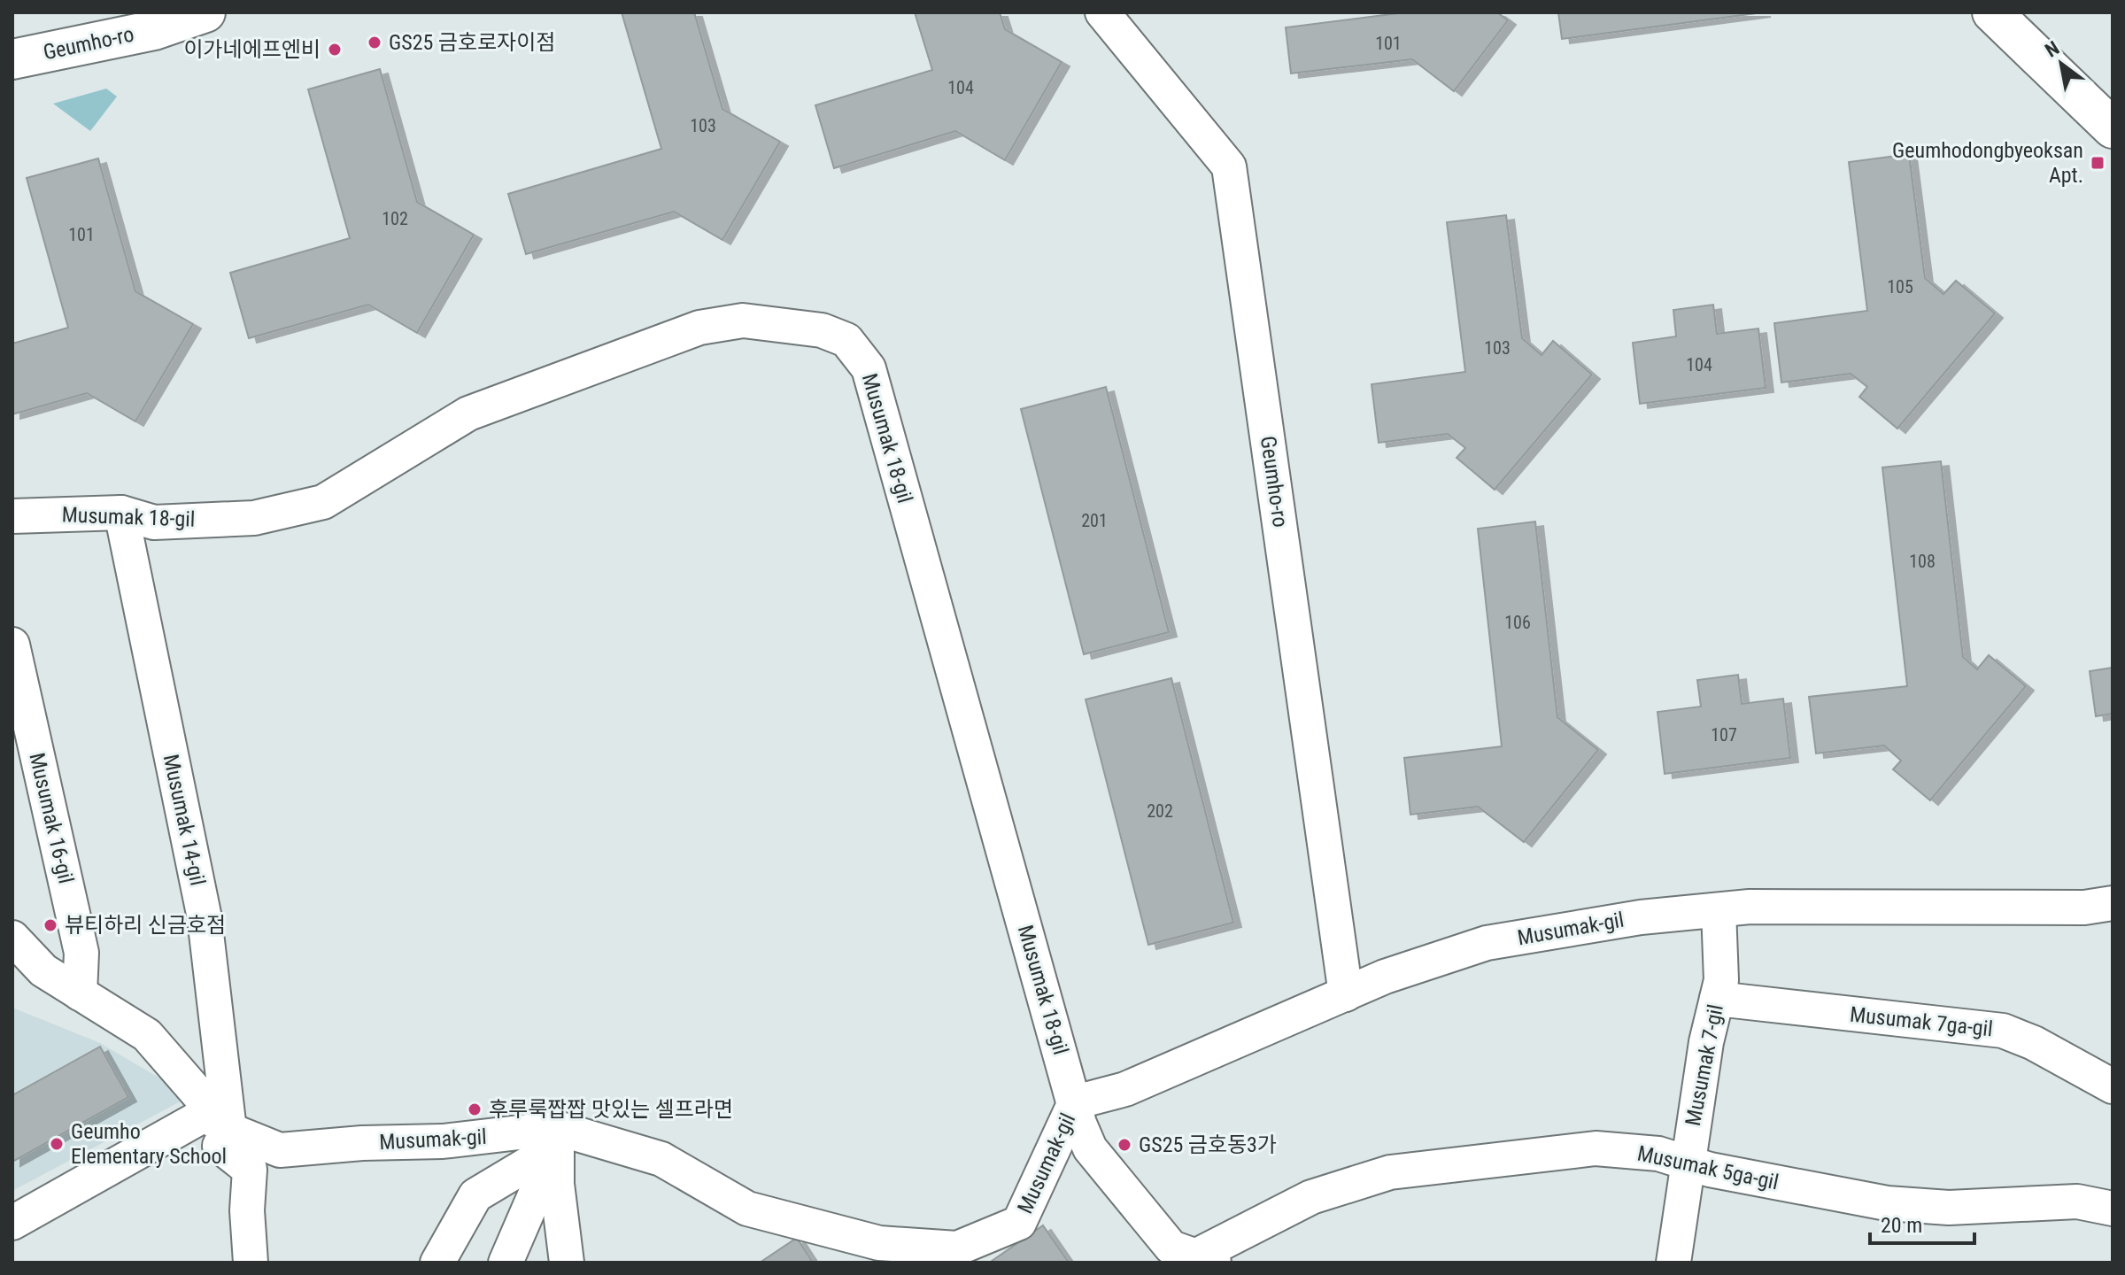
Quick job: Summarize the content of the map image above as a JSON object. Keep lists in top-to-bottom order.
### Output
{
  "streets": {
    "street": [
      "Geumho-ro",
      "Musumak 18-gil",
      "Musumak 16-gil",
      "Musumak 14-gil",
      "Musumak-gil",
      "Musumak 7ga-gil",
      "Musumak 7-gil",
      "Musumak 5ga-gil"
    ]
  },
  "crossings": [
    ["Geumho-ro", "Musumak-gil"],
    ["Musumak 18-gil", "Musumak 14-gil"],
    ["Musumak 18-gil", "Musumak-gil"],
    ["Musumak 18-gil", "Musumak 5ga-gil"],
    ["Musumak 16-gil", "Musumak-gil"],
    ["Musumak 14-gil", "Musumak-gil"],
    ["Musumak-gil", "Musumak 7-gil"],
    ["Musumak-gil", "Musumak 5ga-gil"],
    ["Musumak 7ga-gil", "Musumak 7-gil"],
    ["Musumak 7-gil", "Musumak 5ga-gil"]
  ],
  "places": {
    "other": [
      "GS25 금호로자이점",
      "이가네에프엔비",
      "뷰티하리 신금호점",
      "후루룩짭짭 맛있는 셀프라면",
      "Geumho Elementary School",
      "GS25 금호동3가"
    ],
    "transit": ["Geumhodongbyeoksan Apt."]
  },
  "house_numbers": [
    "101",
    "104",
    "103",
    "102",
    "101",
    "105",
    "103",
    "104",
    "201",
    "108",
    "106",
    "107",
    "202"
  ],
  "scale_bar": "20 m",
  "north": "top left"
}
